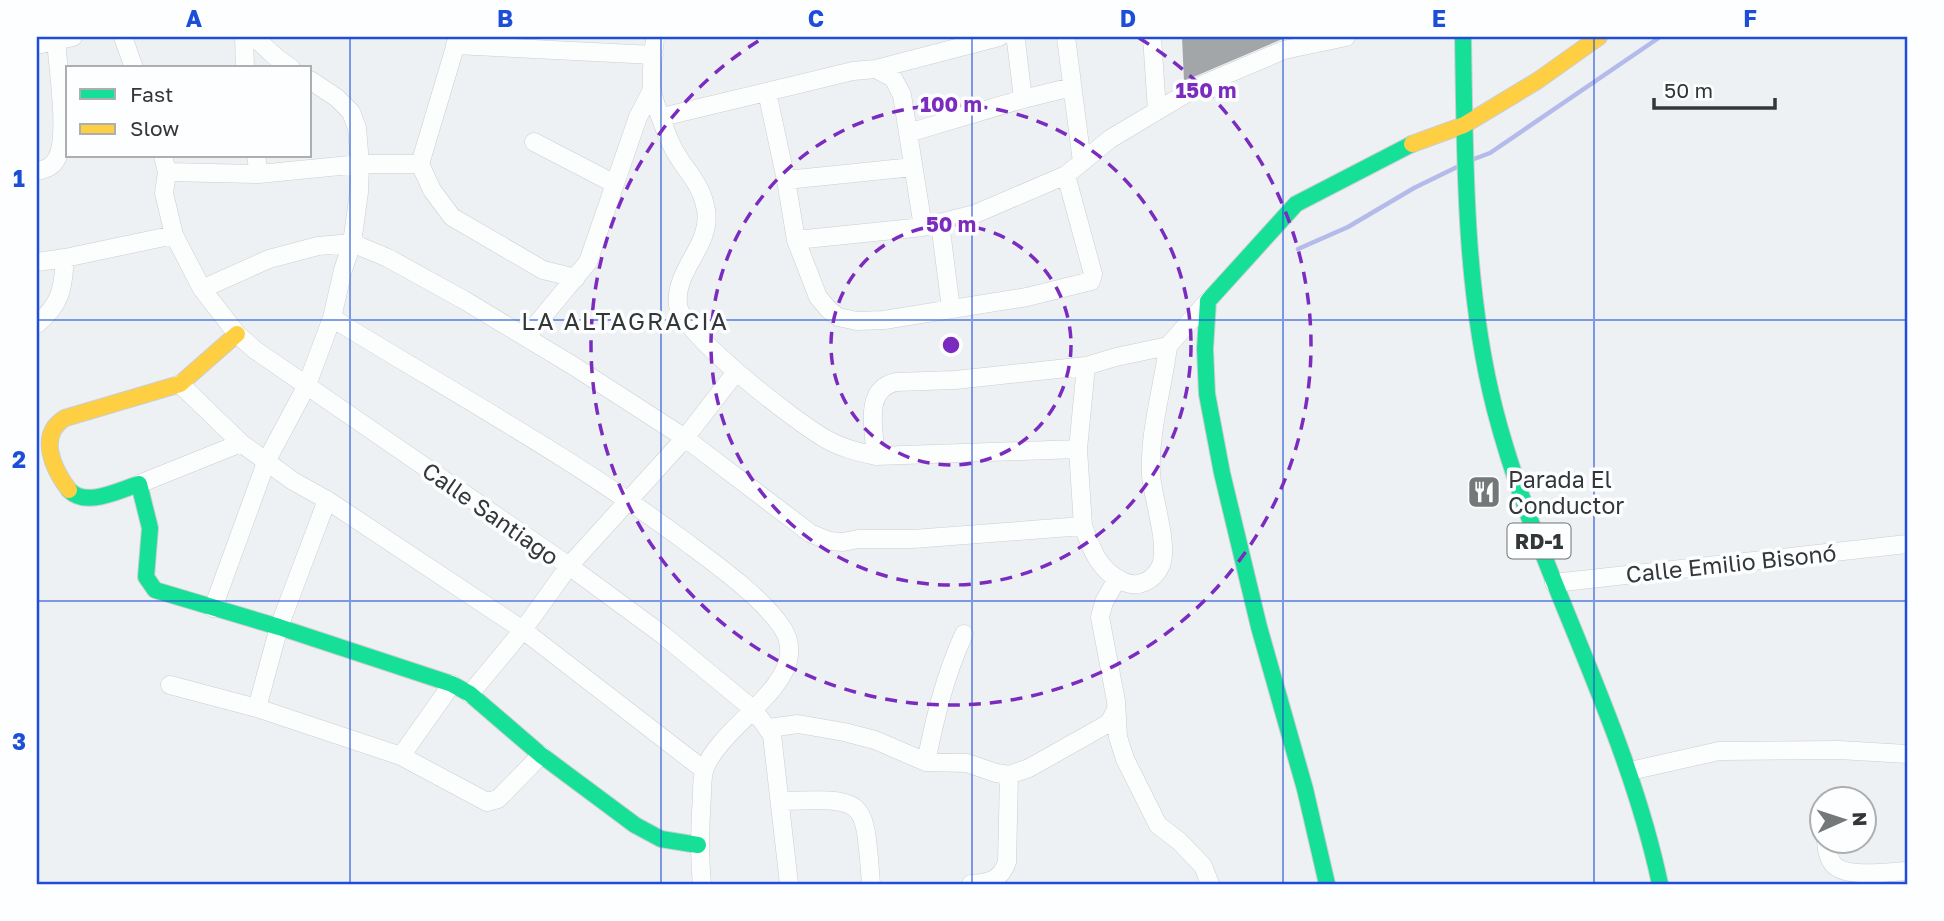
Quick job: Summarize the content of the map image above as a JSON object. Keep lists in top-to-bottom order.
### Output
{
  "streets": {
    "street": ["Calle Santiago", "RD-1", "Calle Emilio Bisonó"]
  },
  "crossings": [
    ["RD-1", "Calle Emilio Bisonó"]
  ],
  "districts": ["LA ALTAGRACIA"],
  "places": {
    "restaurant": ["Parada El Conductor"]
  },
  "legend": ["Fast", "Slow"],
  "scale_bar": "50 m",
  "north": "right",
  "grid": {
    "columns": [
      "A",
      "B",
      "C",
      "D",
      "E",
      "F"
    ],
    "rows": ["1", "2", "3"]
  },
  "rings": ["150 m", "100 m", "50 m"]
}
